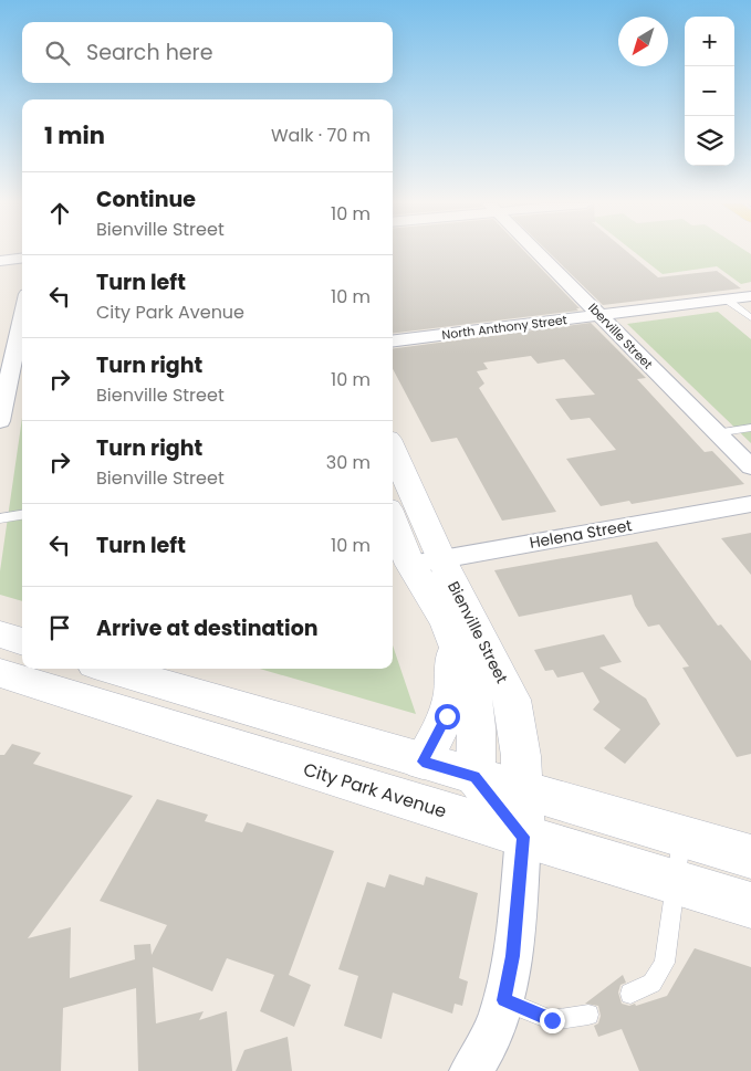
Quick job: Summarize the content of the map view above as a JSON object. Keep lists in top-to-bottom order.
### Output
{
  "streets": {
    "main road": ["Bienville Street", "City Park Avenue"],
    "street": ["North Anthony Street", "Iberville Street", "Helena Street"]
  },
  "crossings": [
    ["North Anthony Street", "Iberville Street"],
    ["Helena Street", "Bienville Street"],
    ["Bienville Street", "City Park Avenue"]
  ],
  "north": "bottom left",
  "page": {
    "map_buttons": ["+", "−"],
    "search": "Search here",
    "heading": ["1 min", "Walk · 70 m"],
    "list": [
      ["Continue", "Bienville Street", "10 m"],
      ["Turn left", "City Park Avenue", "10 m"],
      ["Turn right", "Bienville Street", "10 m"],
      ["Turn right", "Bienville Street", "30 m"],
      ["Turn left", "10 m"],
      "Arrive at destination"
    ]
  }
}
